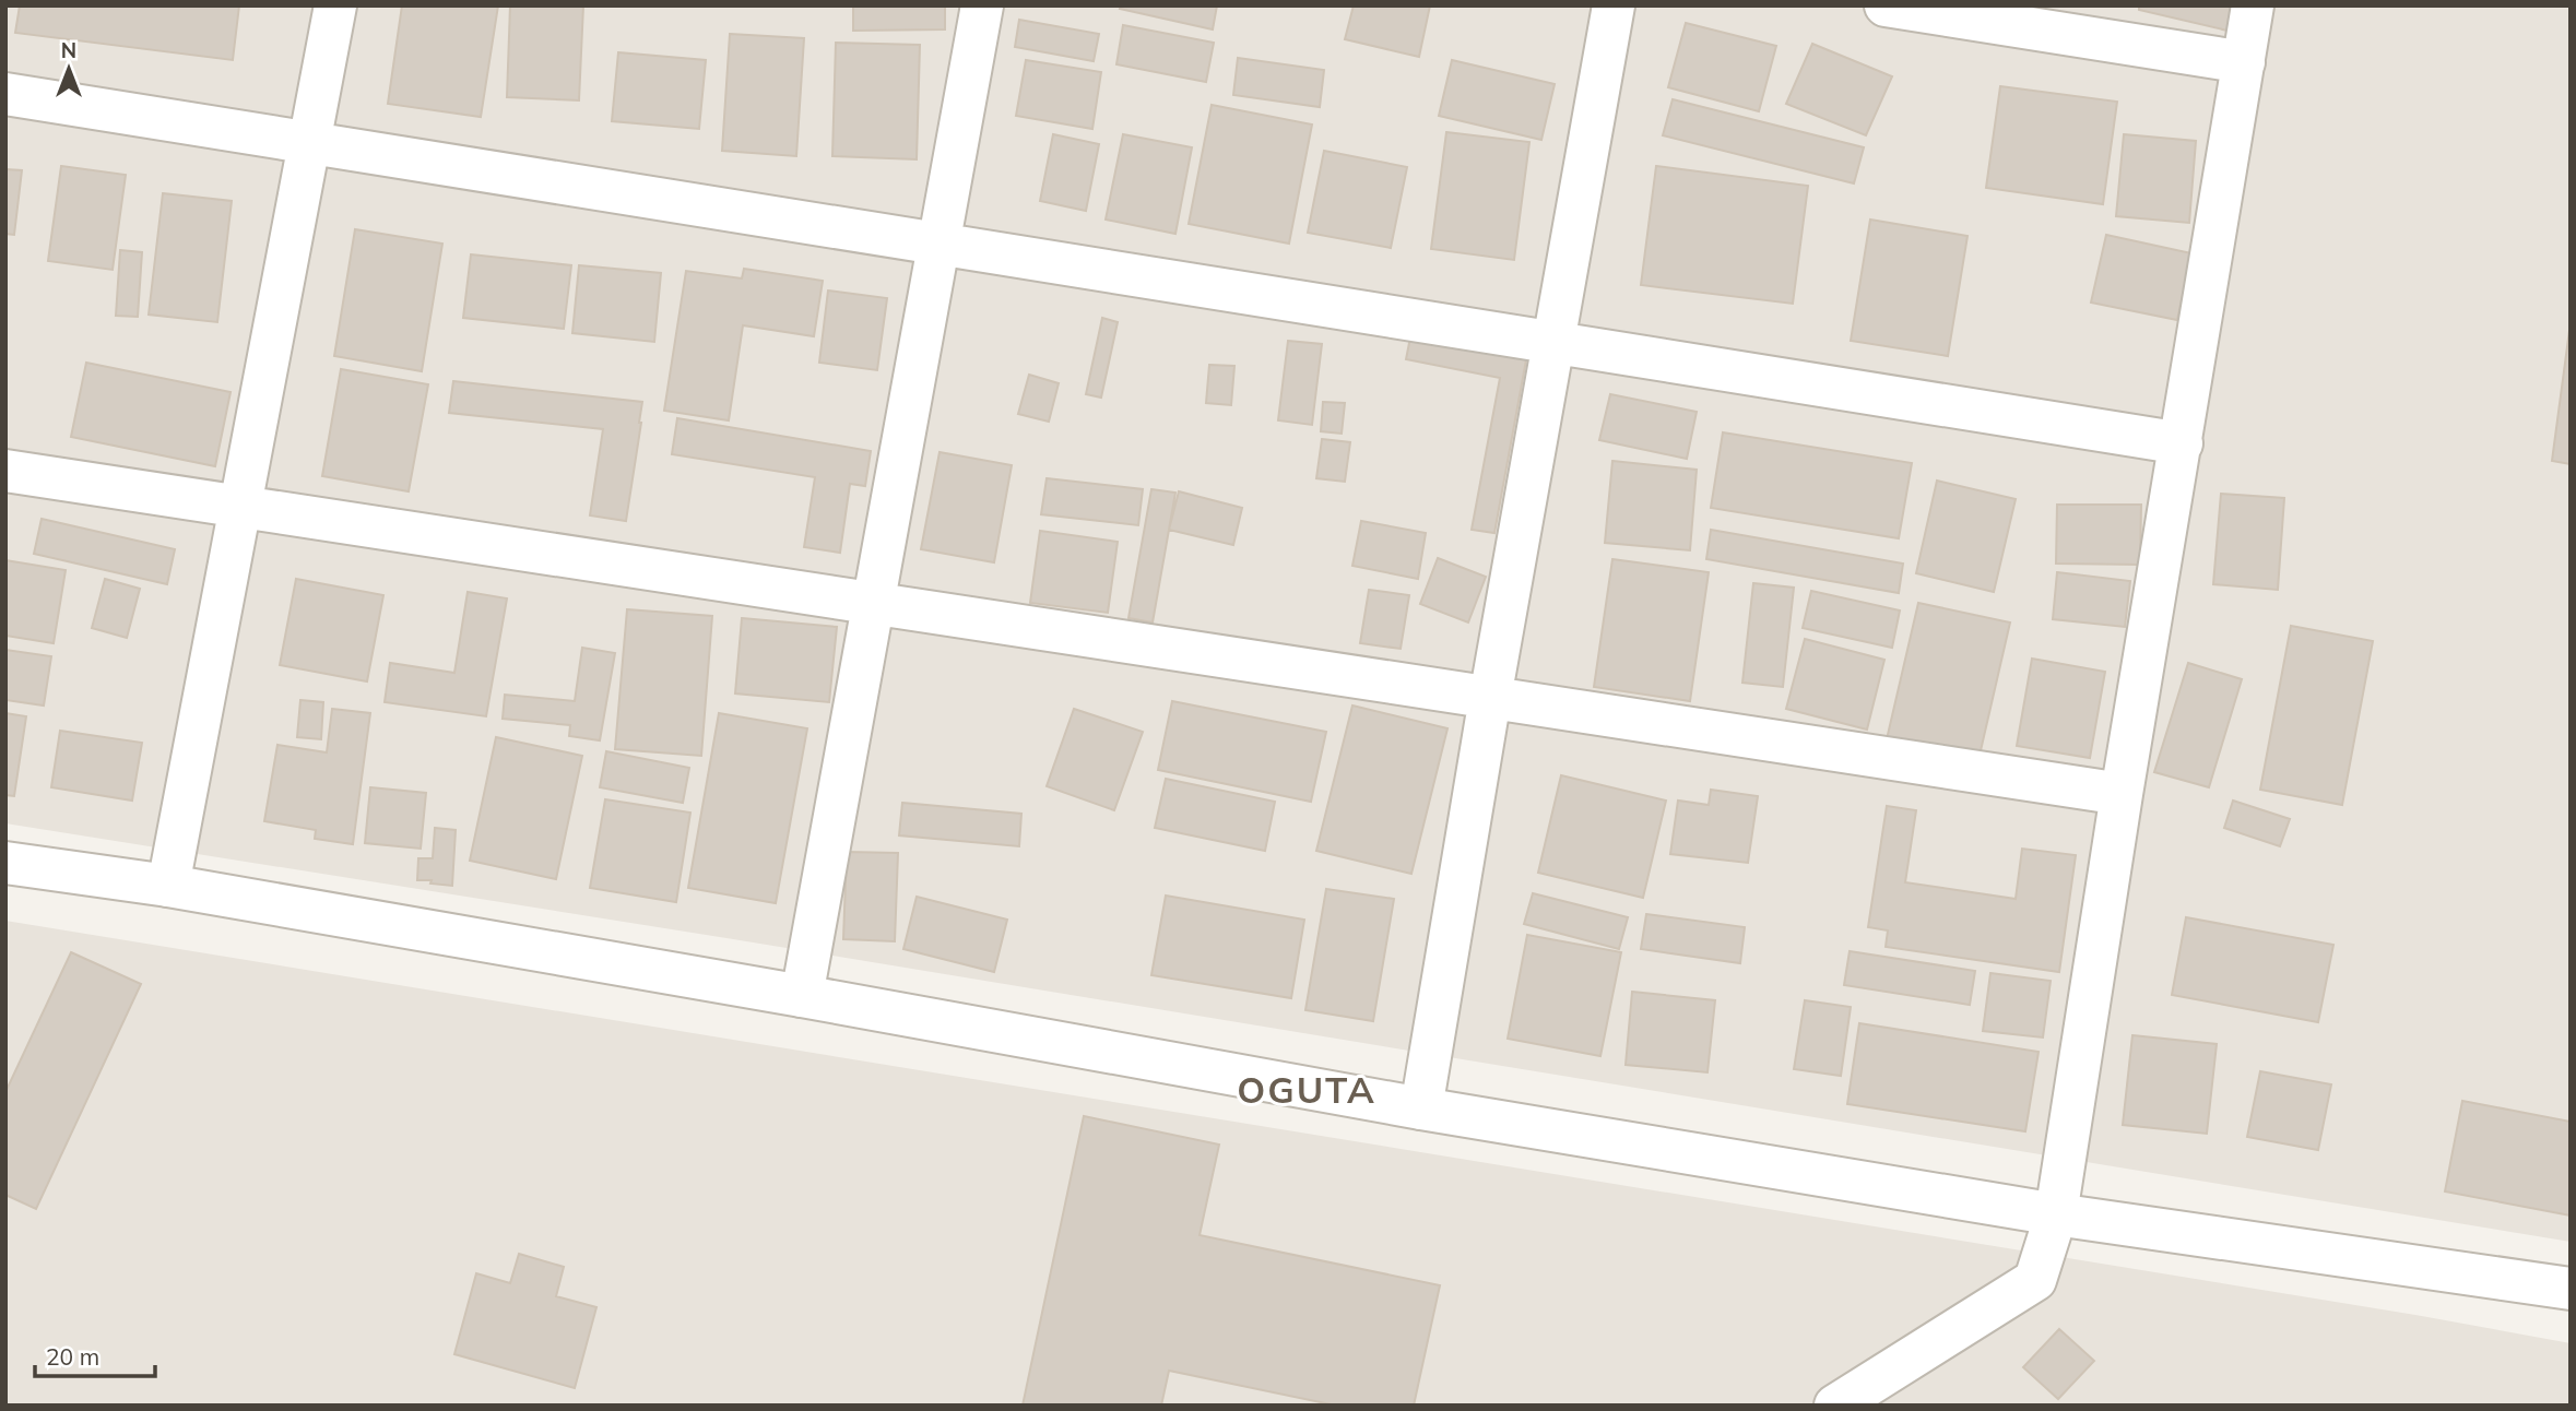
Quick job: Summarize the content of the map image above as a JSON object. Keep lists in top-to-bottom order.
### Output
{
  "districts": ["OGUTA"],
  "scale_bar": "20 m",
  "north": "top"
}
